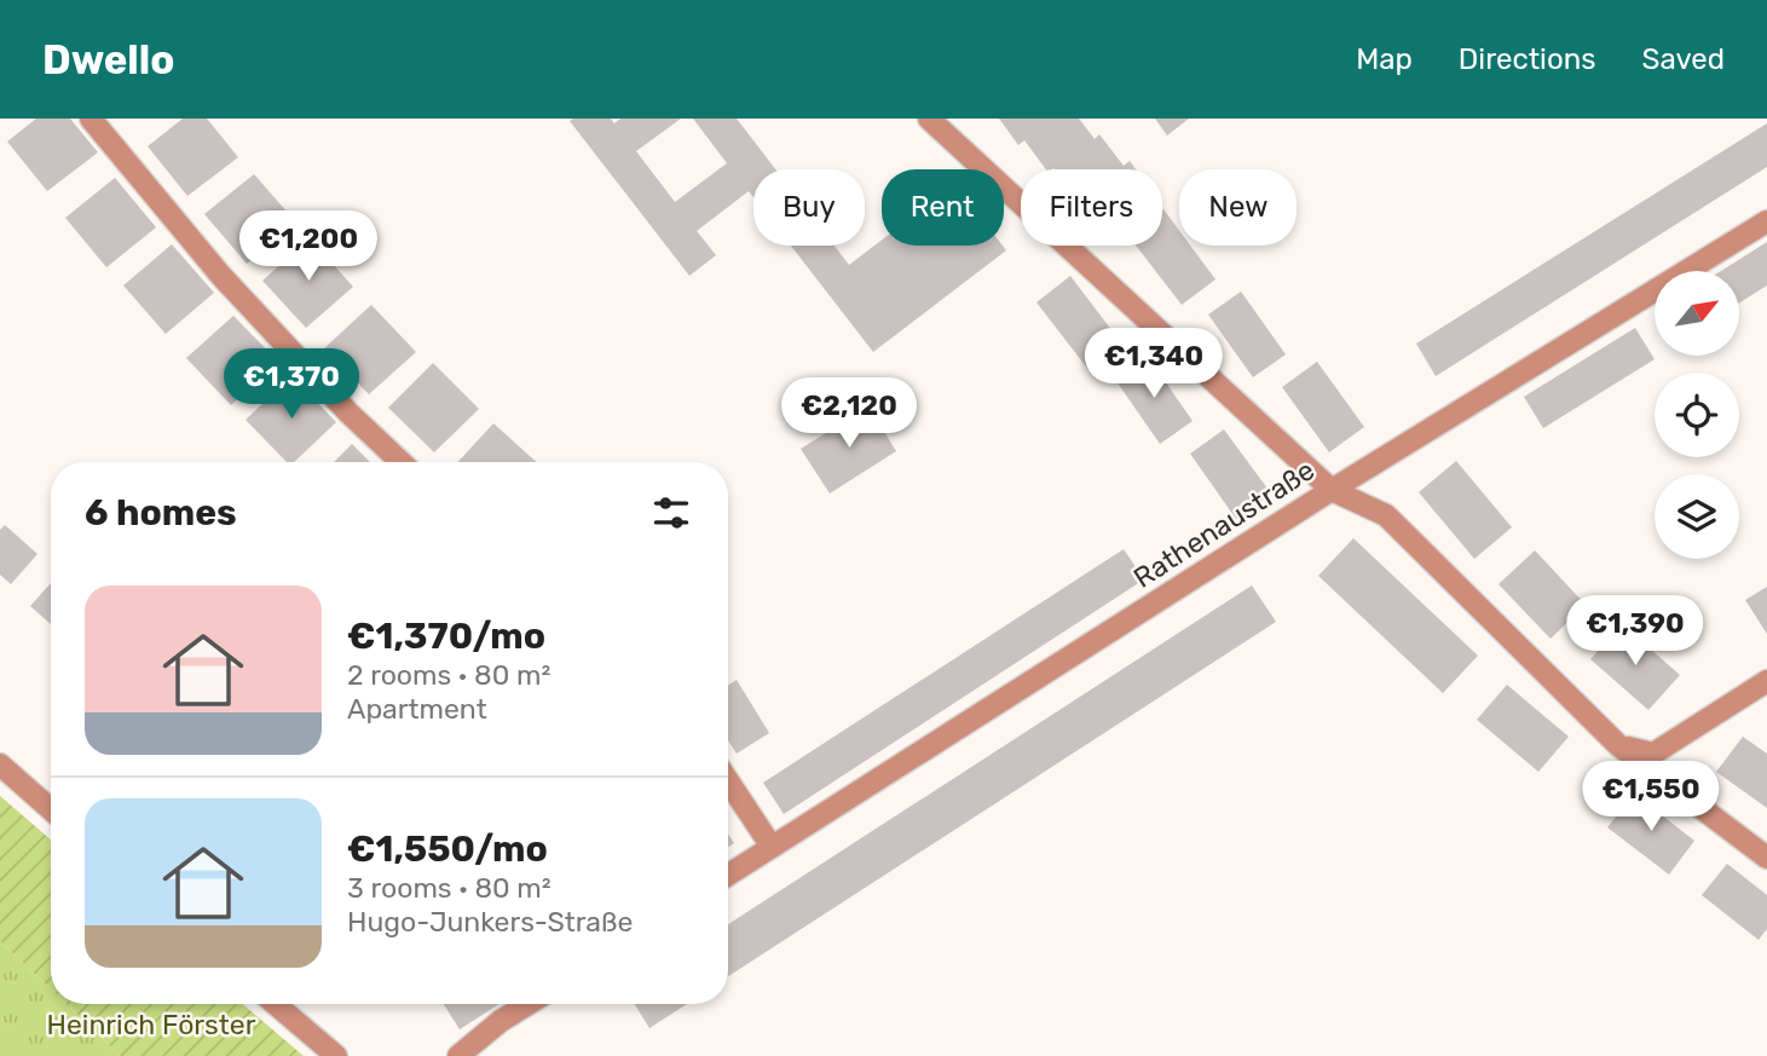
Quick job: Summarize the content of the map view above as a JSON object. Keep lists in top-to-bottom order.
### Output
{
  "streets": {
    "street": ["Rathenaustraße"]
  },
  "parks": ["Heinrich Förster"],
  "north": "top right",
  "page": {
    "header": "Dwello",
    "nav": ["Map", "Directions", "Saved"],
    "chip": [
      "Buy",
      "Rent",
      "Filters",
      "New"
    ],
    "price": [
      "€1,200",
      "€1,340",
      "€1,370",
      "€2,120",
      "€1,390",
      "€1,550"
    ],
    "heading": "6 homes",
    "list": [
      {
        "name": "€1,370/mo",
        "note": "2 rooms · 80 m² · Apartment"
      },
      {
        "name": "€1,550/mo",
        "note": "3 rooms · 80 m² · Hugo-Junkers-Straße"
      }
    ]
  }
}
